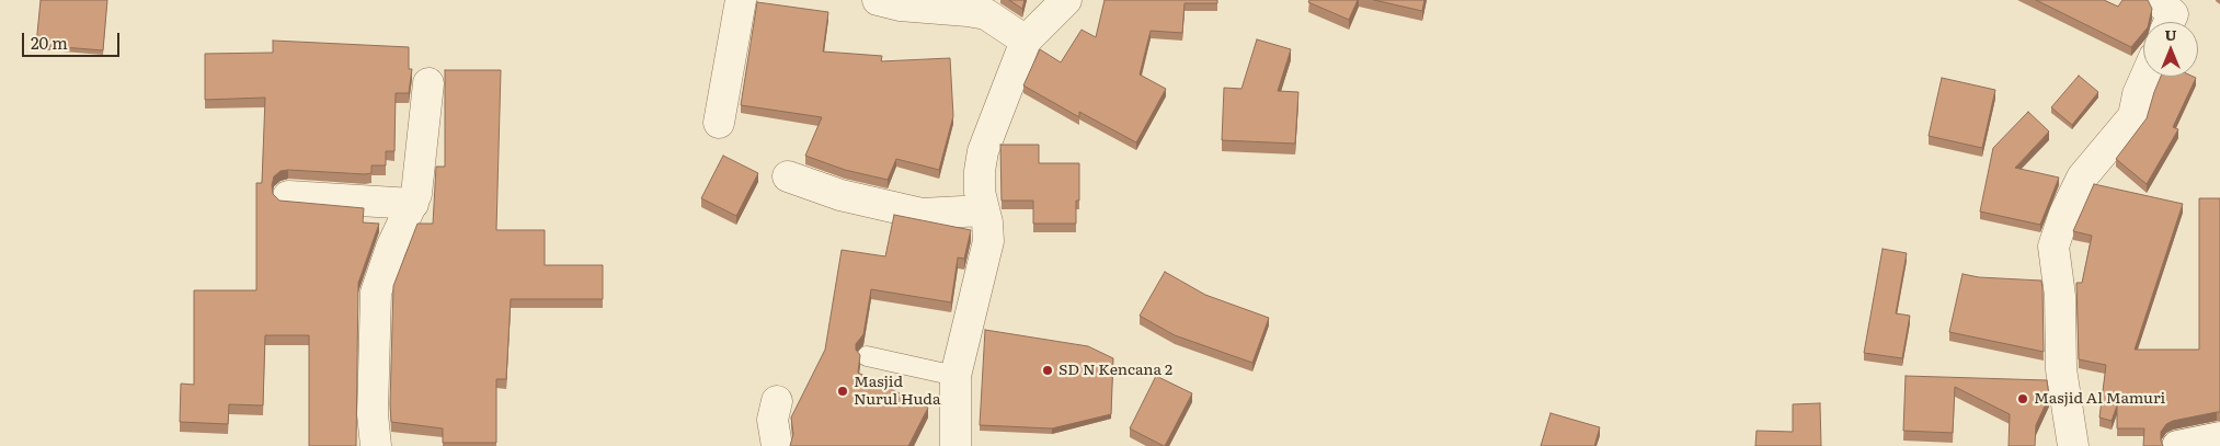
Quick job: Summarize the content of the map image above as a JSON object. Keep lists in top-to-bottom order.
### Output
{
  "places": ["SD N Kencana 2", "Masjid Nurul Huda", "Masjid Al Mamuri"],
  "scale_bar": "20 m",
  "north": "top"
}
